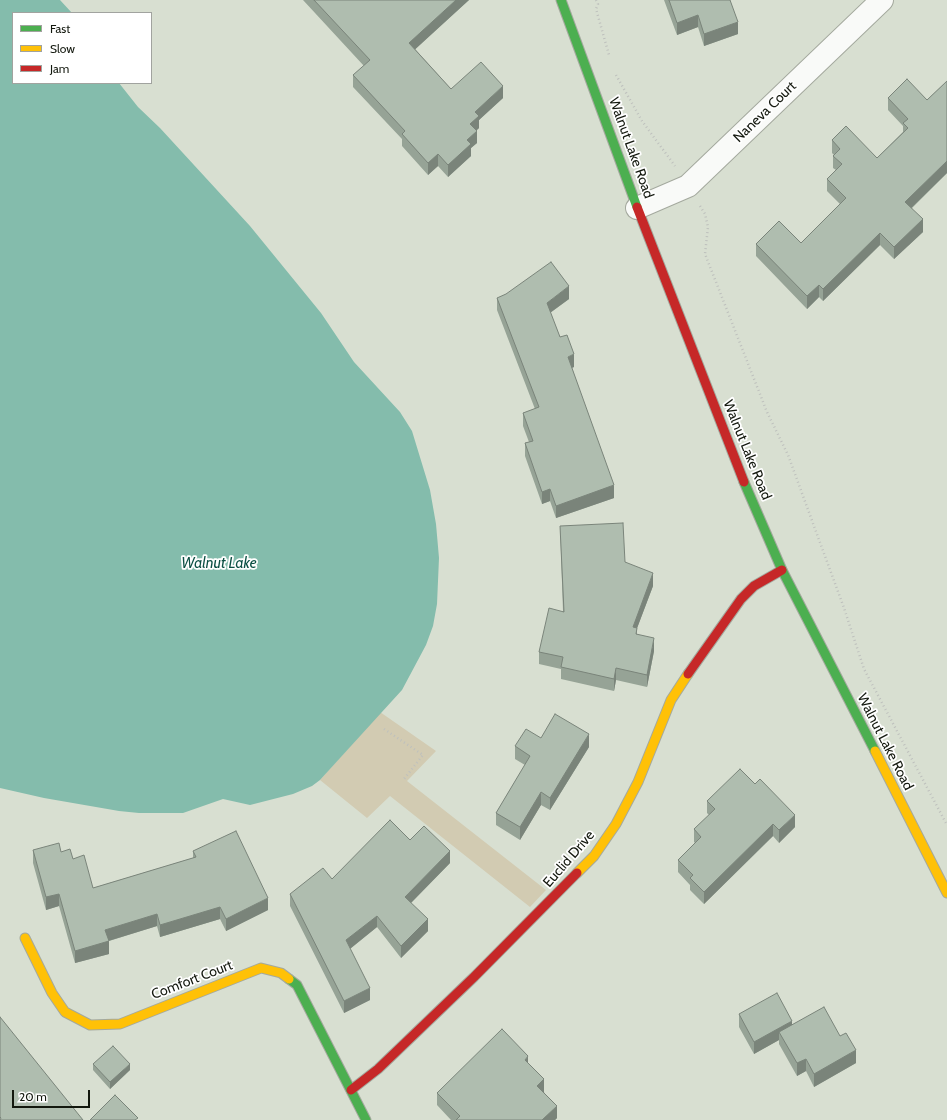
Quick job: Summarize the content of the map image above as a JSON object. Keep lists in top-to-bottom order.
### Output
{
  "streets": {
    "street": [
      "Naneva Court",
      "Walnut Lake Road",
      "Euclid Drive",
      "Comfort Court"
    ]
  },
  "crossings": [
    ["Naneva Court", "Walnut Lake Road"],
    ["Walnut Lake Road", "Euclid Drive"],
    ["Euclid Drive", "Comfort Court"]
  ],
  "water": ["Walnut Lake"],
  "legend": ["Fast", "Slow", "Jam"],
  "scale_bar": "20 m"
}
